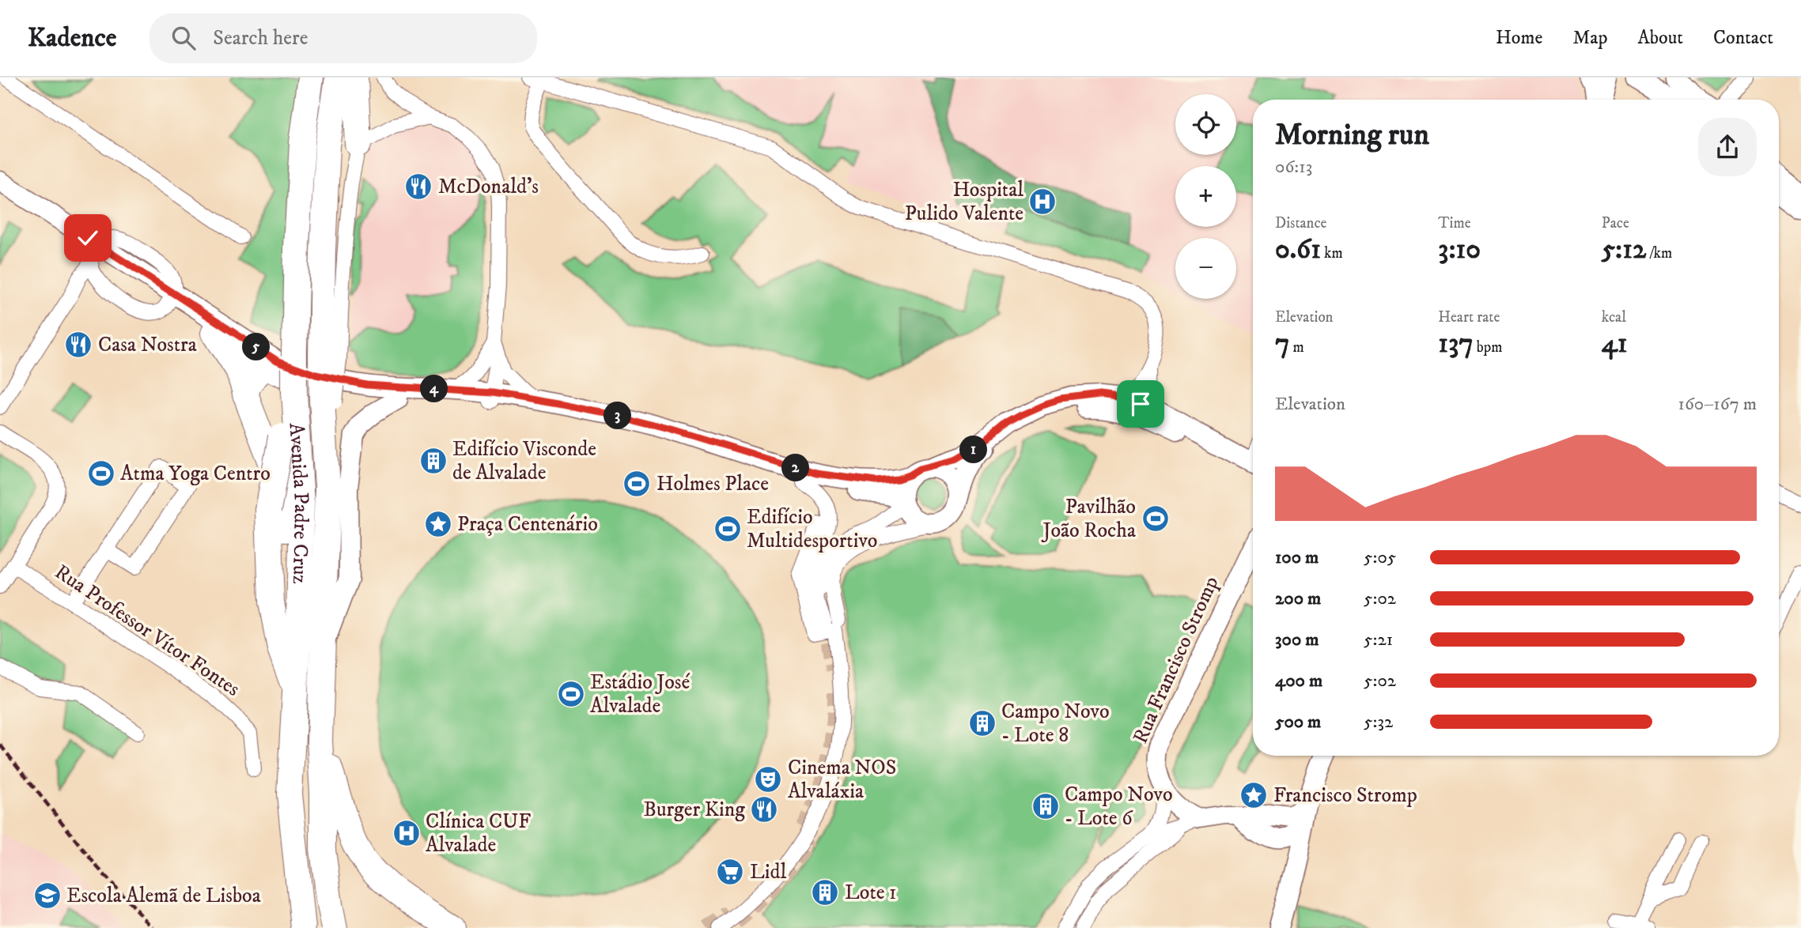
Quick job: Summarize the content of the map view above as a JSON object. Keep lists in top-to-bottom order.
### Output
{
  "streets": {
    "highway": ["Avenida Padre Cruz"],
    "street": ["Rua Professor Vítor Fontes", "Rua Francisco Stromp"]
  },
  "places": {
    "restaurant": ["McDonald's", "Casa Nostra", "Burger King"],
    "hospital": ["Hospital Pulido Valente", "Clínica CUF Alvalade"],
    "building": [
      "Edifício Visconde de Alvalade",
      "Campo Novo - Lote 8",
      "Campo Novo - Lote 6",
      "Lote 1"
    ],
    "sports": [
      "Atma Yoga Centro",
      "Holmes Place",
      "Pavilhão João Rocha",
      "Edifício Multidesportivo",
      "Estádio José Alvalade"
    ],
    "place": ["Praça Centenário", "Francisco Stromp"],
    "theatre": ["Cinema NOS Alvaláxia"],
    "supermarket": ["Lidl"],
    "school or university": ["Escola Alemã de Lisboa"]
  },
  "page": {
    "header": "Kadence",
    "search": "Search here",
    "nav": [
      "Home",
      "Map",
      "About",
      "Contact"
    ],
    "map_buttons": ["+", "−"],
    "heading": ["Morning run", "06:13"],
    "stats": [
      ["Distance", "0.61 km"],
      ["Time", "3:10"],
      ["Pace", "5:12 /km"],
      ["Elevation", "7 m"],
      ["Heart rate", "137 bpm"],
      ["kcal", "41"]
    ],
    "pins": [
      "5",
      "4",
      "3",
      "1",
      "2"
    ],
    "chart": ["Elevation", "160–167 m"],
    "list": [
      {
        "name": "100 m",
        "note": "5:05"
      },
      {
        "name": "200 m",
        "note": "5:02"
      },
      {
        "name": "300 m",
        "note": "5:21"
      },
      {
        "name": "400 m",
        "note": "5:02"
      },
      {
        "name": "500 m",
        "note": "5:32"
      }
    ]
  }
}
